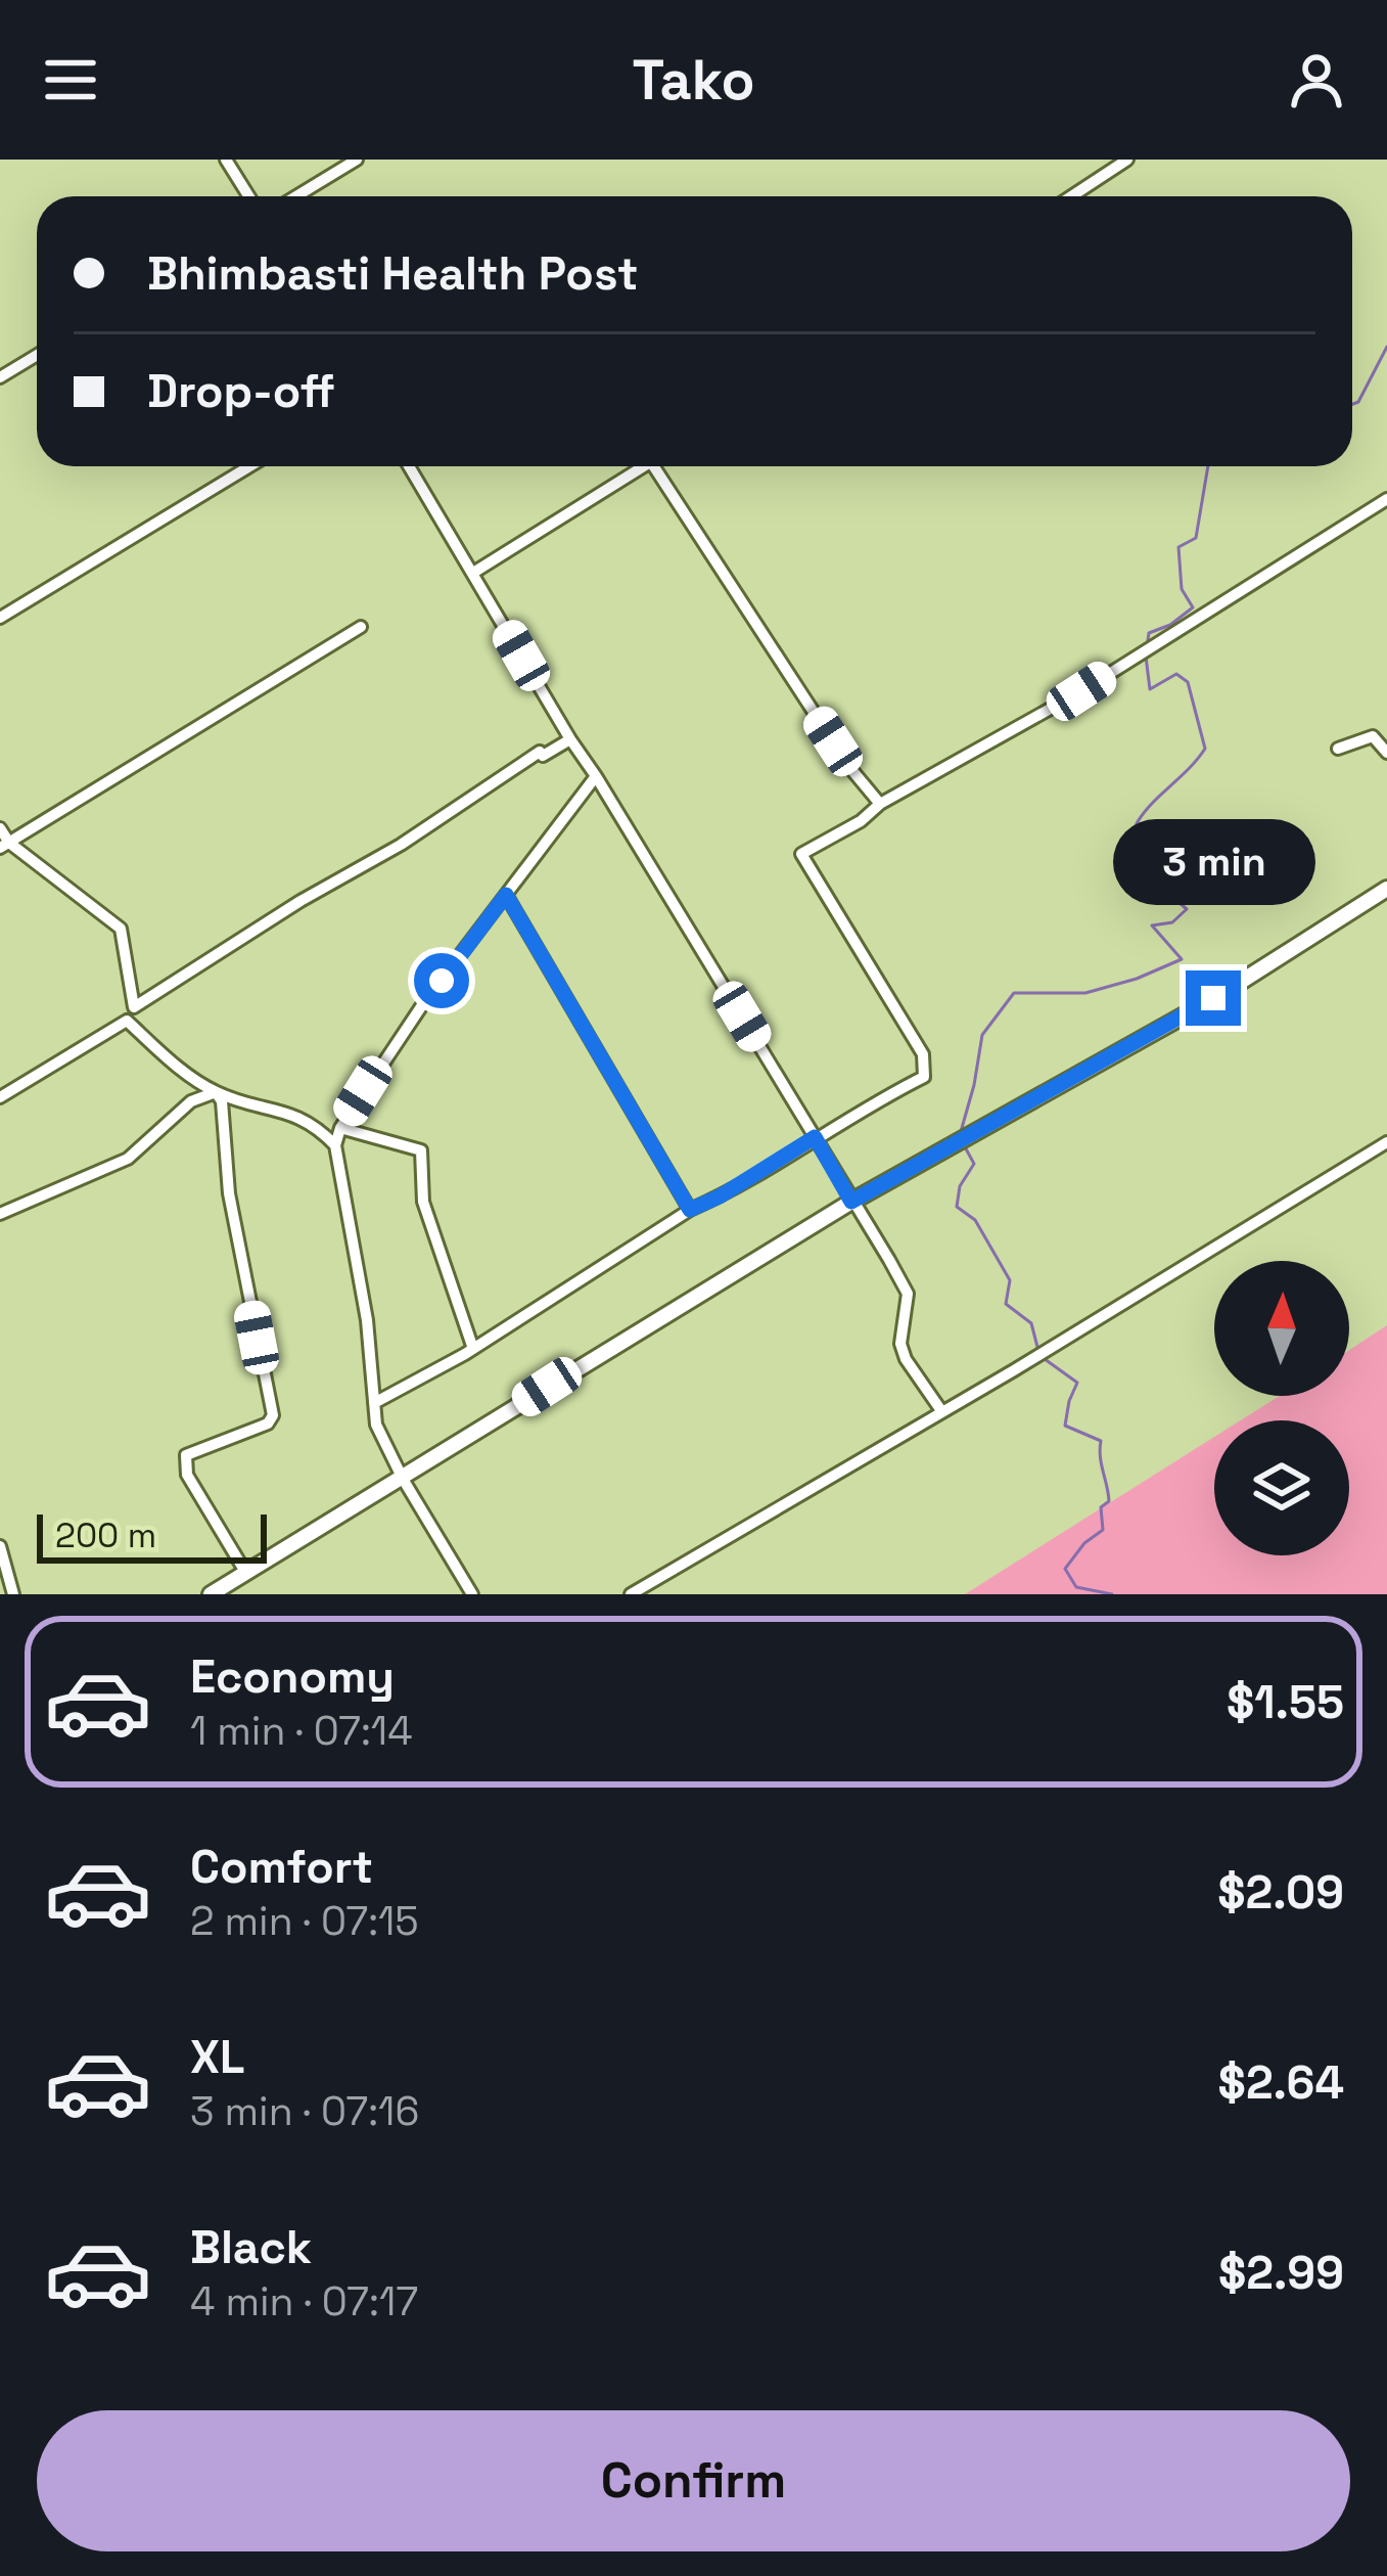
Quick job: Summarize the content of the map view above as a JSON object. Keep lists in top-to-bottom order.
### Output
{
  "scale_bar": "200 m",
  "north": "top",
  "page": {
    "header": "Tako",
    "banner": ["Bhimbasti Health Post", "Drop-off"],
    "bubble": "3 min",
    "scale": "200 m",
    "list": [
      {
        "name": "Economy",
        "note": "1 min · 07:14",
        "value": "$1.55"
      },
      {
        "name": "Comfort",
        "note": "2 min · 07:15",
        "value": "$2.09"
      },
      {
        "name": "XL",
        "note": "3 min · 07:16",
        "value": "$2.64"
      },
      {
        "name": "Black",
        "note": "4 min · 07:17",
        "value": "$2.99"
      }
    ],
    "buttons": "Confirm"
  }
}
